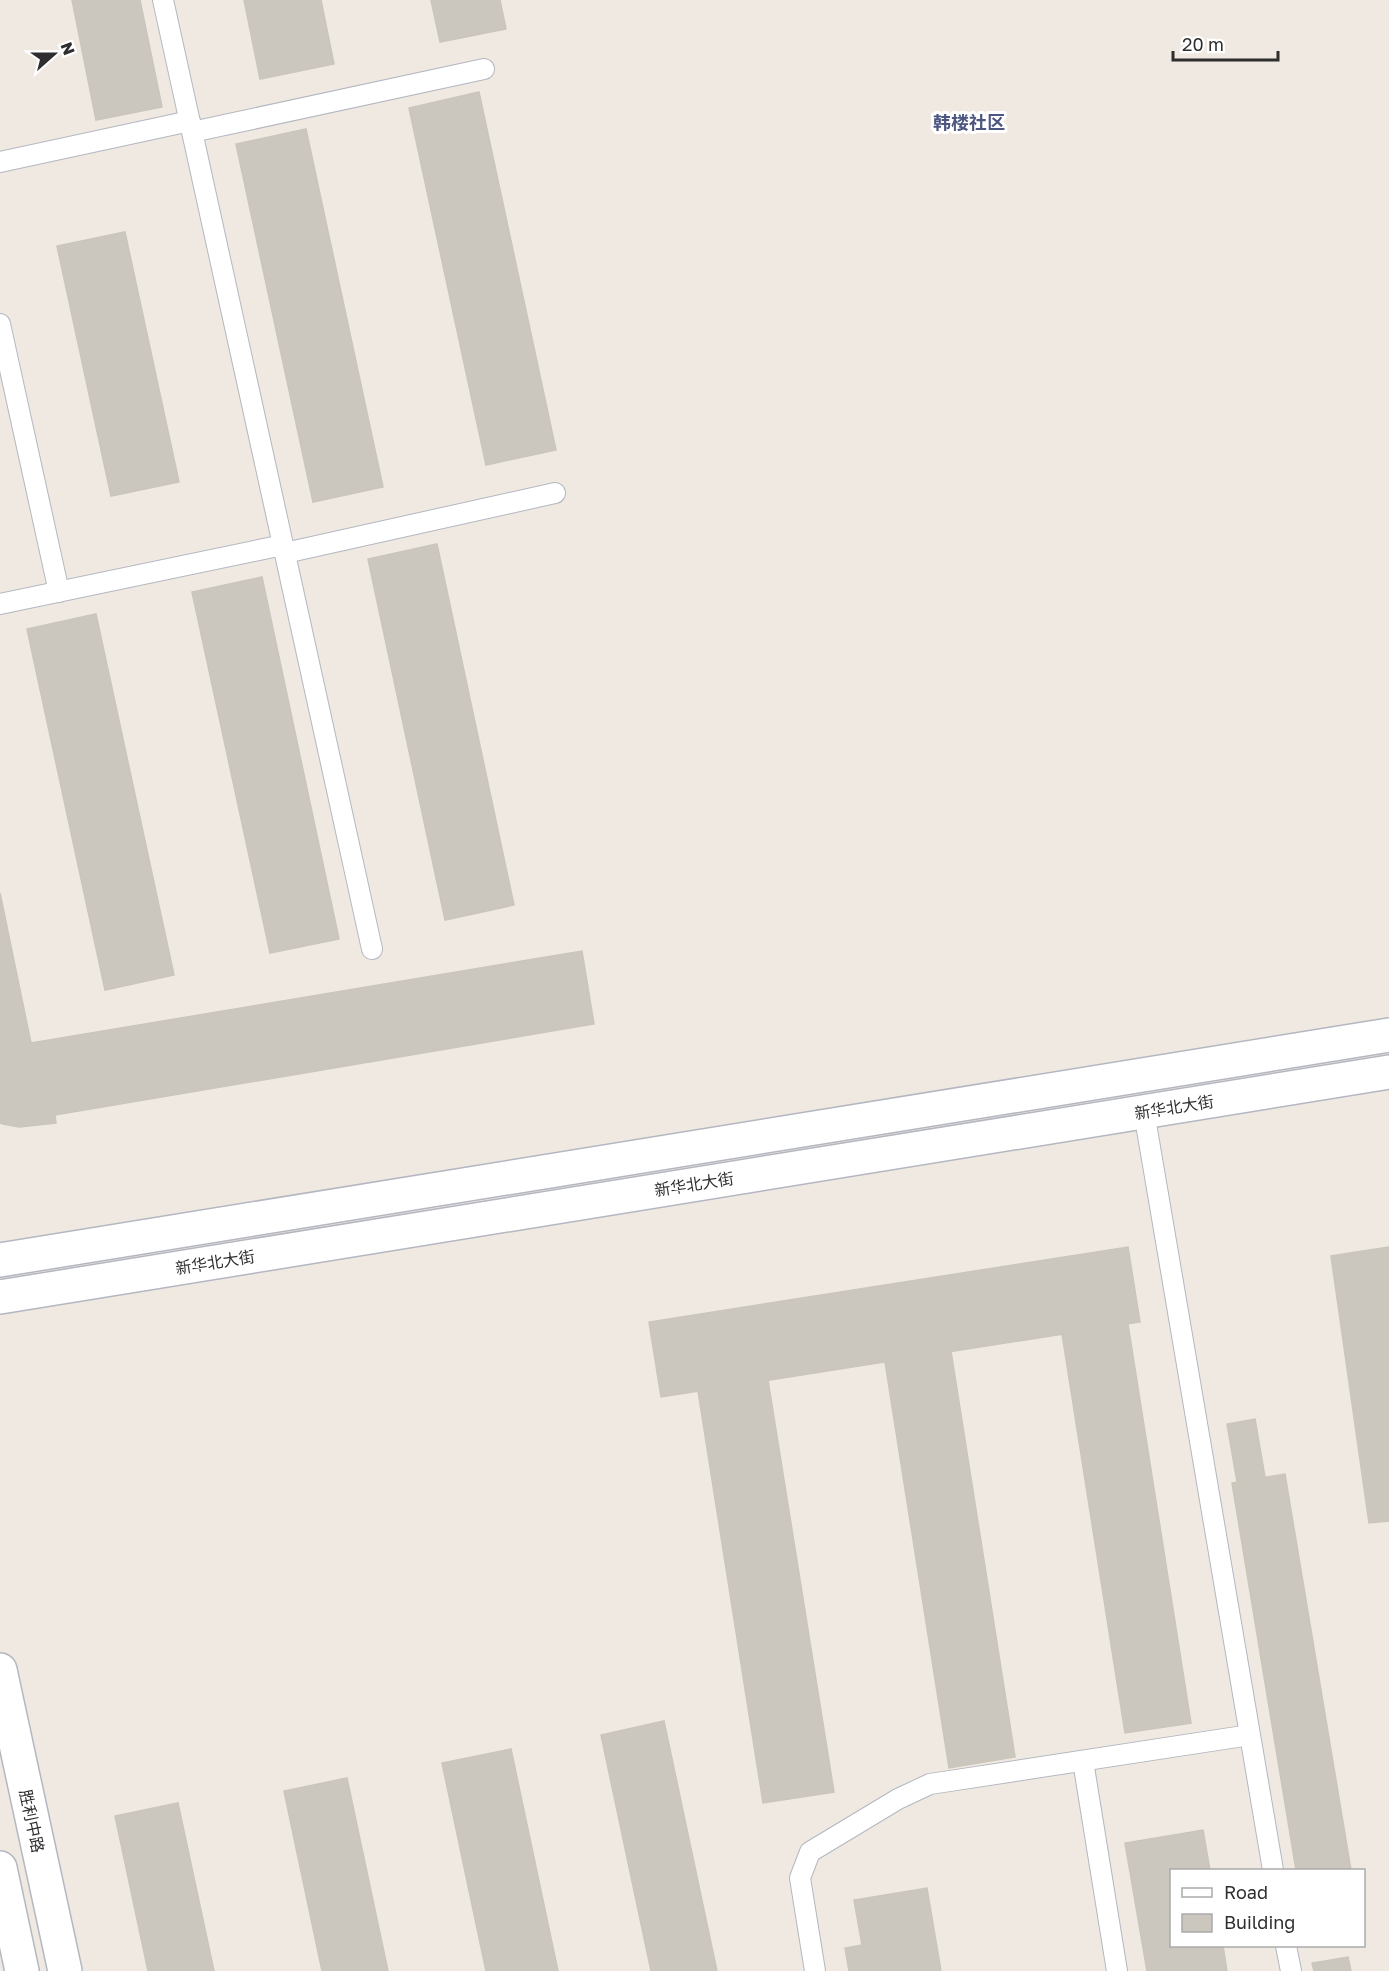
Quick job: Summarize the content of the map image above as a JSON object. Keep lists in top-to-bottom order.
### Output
{
  "streets": {
    "main road": ["新华北大街", "胜利中路"]
  },
  "districts": ["韩楼社区"],
  "legend": ["Road", "Building"],
  "scale_bar": "20 m",
  "north": "right"
}
